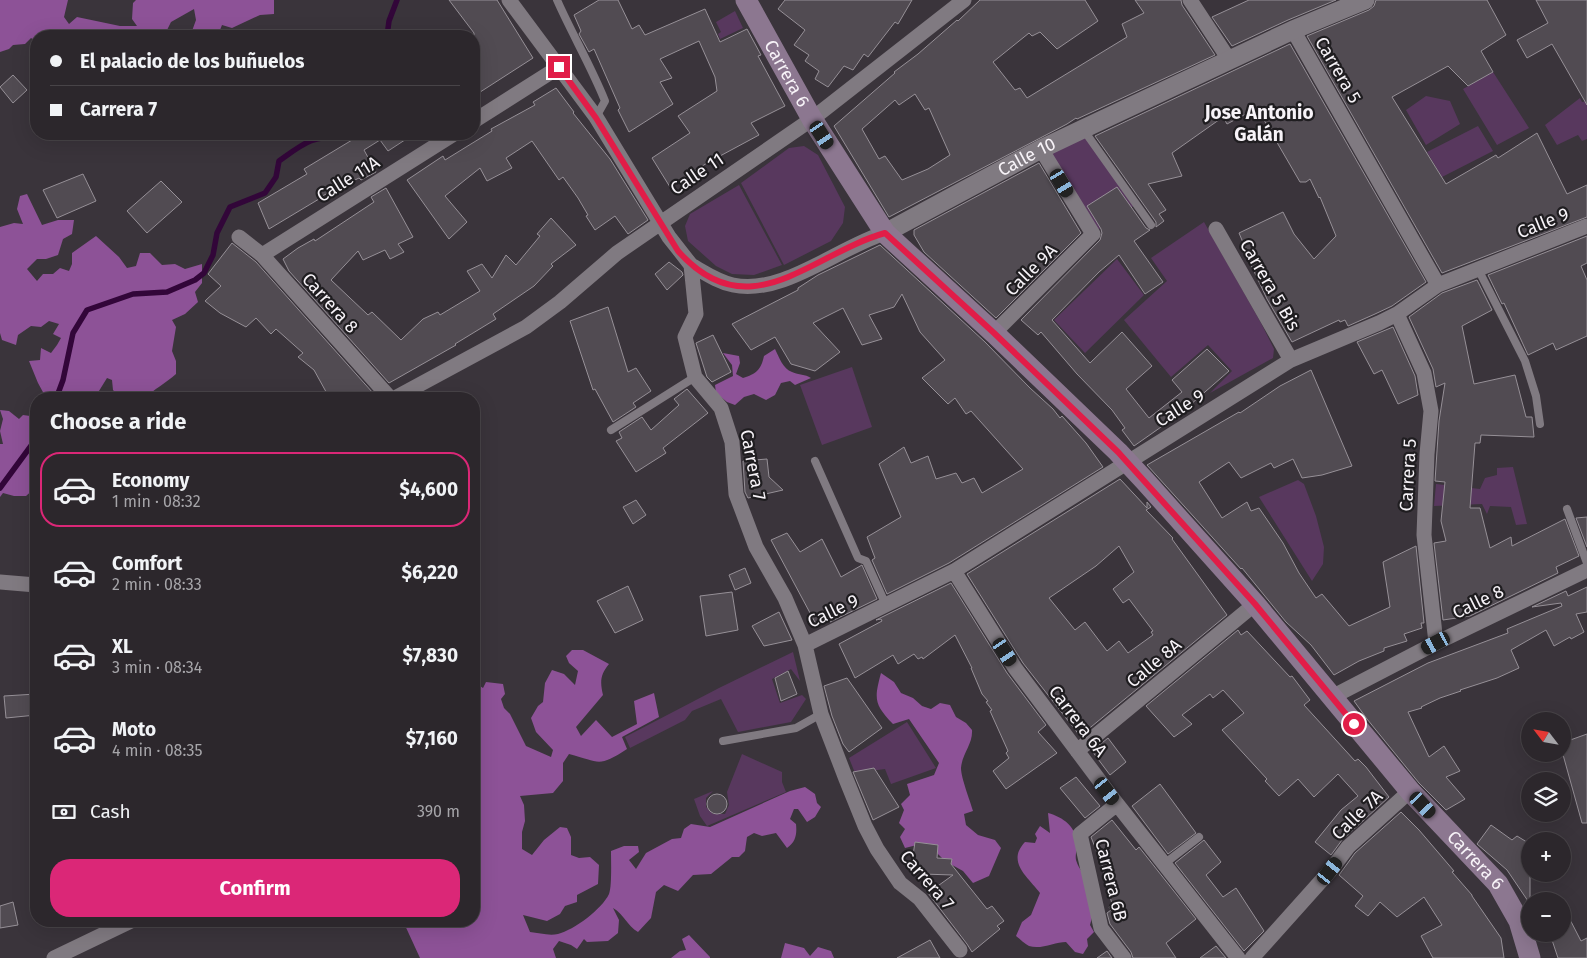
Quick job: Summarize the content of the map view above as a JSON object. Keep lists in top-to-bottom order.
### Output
{
  "streets": {
    "main road": ["Carrera 6"],
    "street": [
      "Carrera 5",
      "Calle 10",
      "Calle 11",
      "Calle 11A",
      "Calle 9",
      "Calle 9A",
      "Carrera 5 Bis",
      "Carrera 8",
      "Carrera 7",
      "Calle 8",
      "Calle 8A",
      "Carrera 6A",
      "Calle 7A",
      "Carrera 6B"
    ]
  },
  "crossings": [
    ["Carrera 5", "Calle 10"],
    ["Carrera 5", "Calle 9"],
    ["Carrera 5", "Calle 8"],
    ["Carrera 6", "Calle 10"],
    ["Carrera 6", "Calle 11"],
    ["Carrera 6", "Calle 9"],
    ["Carrera 6", "Calle 9A"],
    ["Carrera 6", "Calle 8"],
    ["Carrera 6", "Calle 8A"],
    ["Carrera 6", "Calle 7A"],
    ["Calle 10", "Calle 9A"],
    ["Calle 10", "Carrera 7"],
    ["Calle 11A", "Carrera 8"],
    ["Calle 9", "Carrera 5 Bis"],
    ["Calle 9", "Carrera 7"],
    ["Calle 9", "Carrera 6A"],
    ["Calle 8A", "Carrera 6A"],
    ["Carrera 6A", "Carrera 6B"]
  ],
  "districts": ["Jose Antonio Galán"],
  "north": "top left",
  "page": {
    "banner": ["El palacio de los buñuelos", "Carrera 7"],
    "heading": "Choose a ride",
    "list": [
      {
        "name": "Economy",
        "note": "1 min · 08:32",
        "value": "$4,600"
      },
      {
        "name": "Comfort",
        "note": "2 min · 08:33",
        "value": "$6,220"
      },
      {
        "name": "XL",
        "note": "3 min · 08:34",
        "value": "$7,830"
      },
      {
        "name": "Moto",
        "note": "4 min · 08:35",
        "value": "$7,160"
      }
    ],
    "map_buttons": ["+", "−"],
    "pay": ["Cash", "390 m"],
    "buttons": "Confirm"
  }
}
